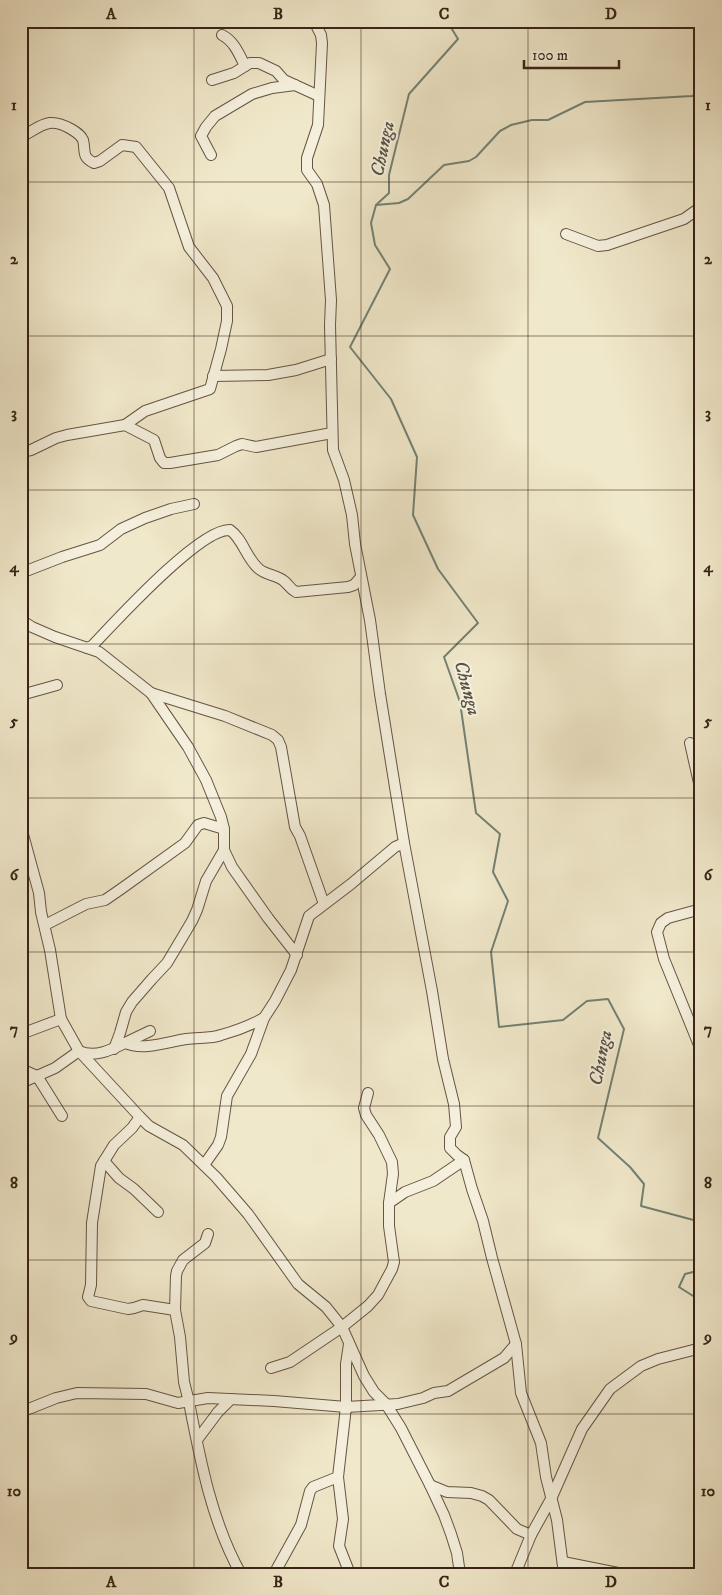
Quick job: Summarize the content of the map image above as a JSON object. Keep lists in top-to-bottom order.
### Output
{
  "water": ["Chunga"],
  "scale_bar": "100 m",
  "grid": {
    "columns": [
      "A",
      "B",
      "C",
      "D"
    ],
    "rows": [
      "1",
      "2",
      "3",
      "4",
      "5",
      "6",
      "7",
      "8",
      "9",
      "10"
    ]
  }
}
